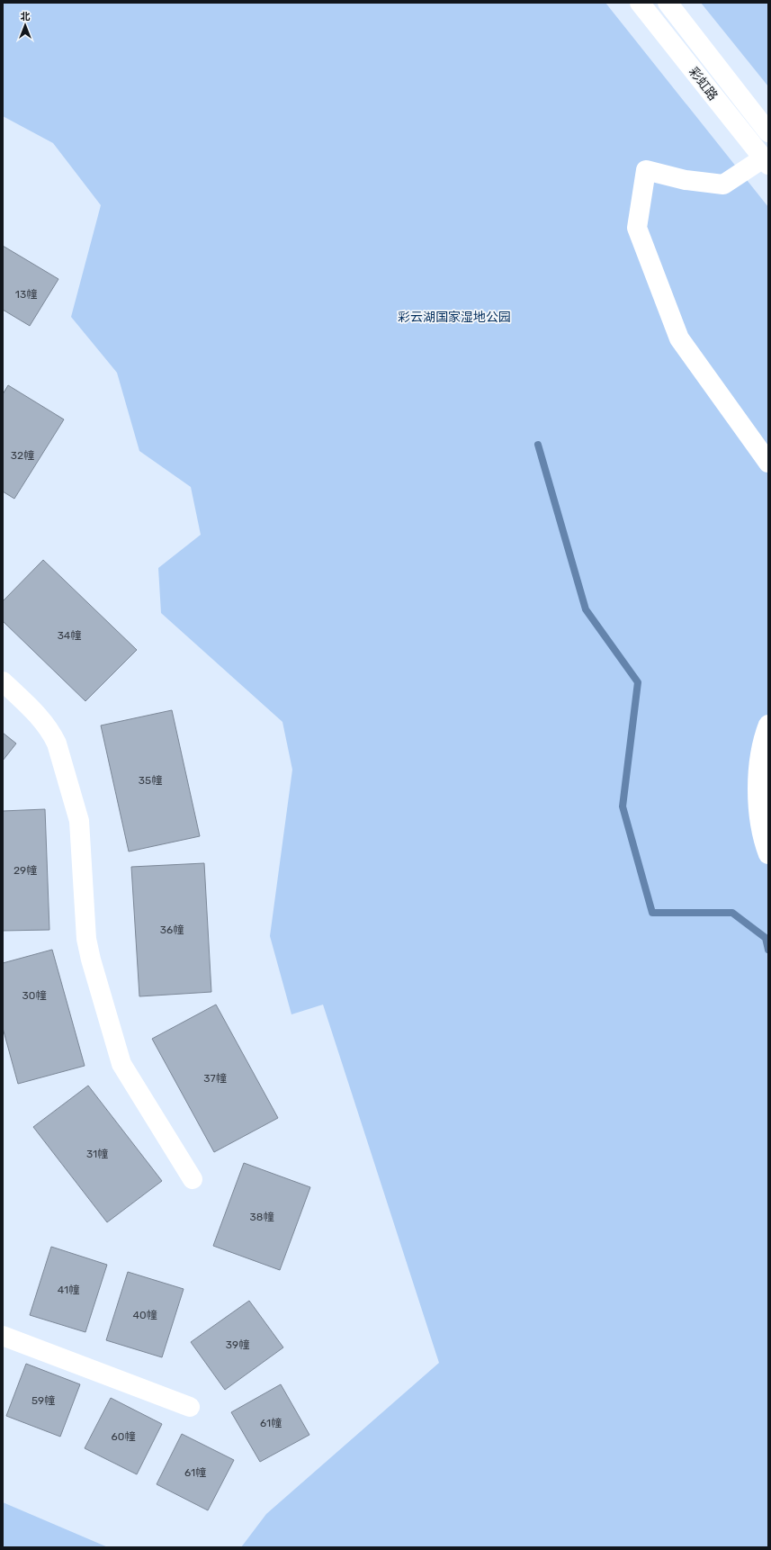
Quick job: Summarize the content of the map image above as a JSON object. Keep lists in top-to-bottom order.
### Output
{
  "streets": {
    "main road": ["彩虹路"]
  },
  "parks": ["彩云湖国家湿地公园"],
  "house_numbers": [
    "13幢",
    "32幢",
    "34幢",
    "35幢",
    "29幢",
    "36幢",
    "30幢",
    "37幢",
    "31幢",
    "38幢",
    "41幢",
    "40幢",
    "39幢",
    "59幢",
    "61幢",
    "60幢",
    "61幢"
  ],
  "north": "top"
}
